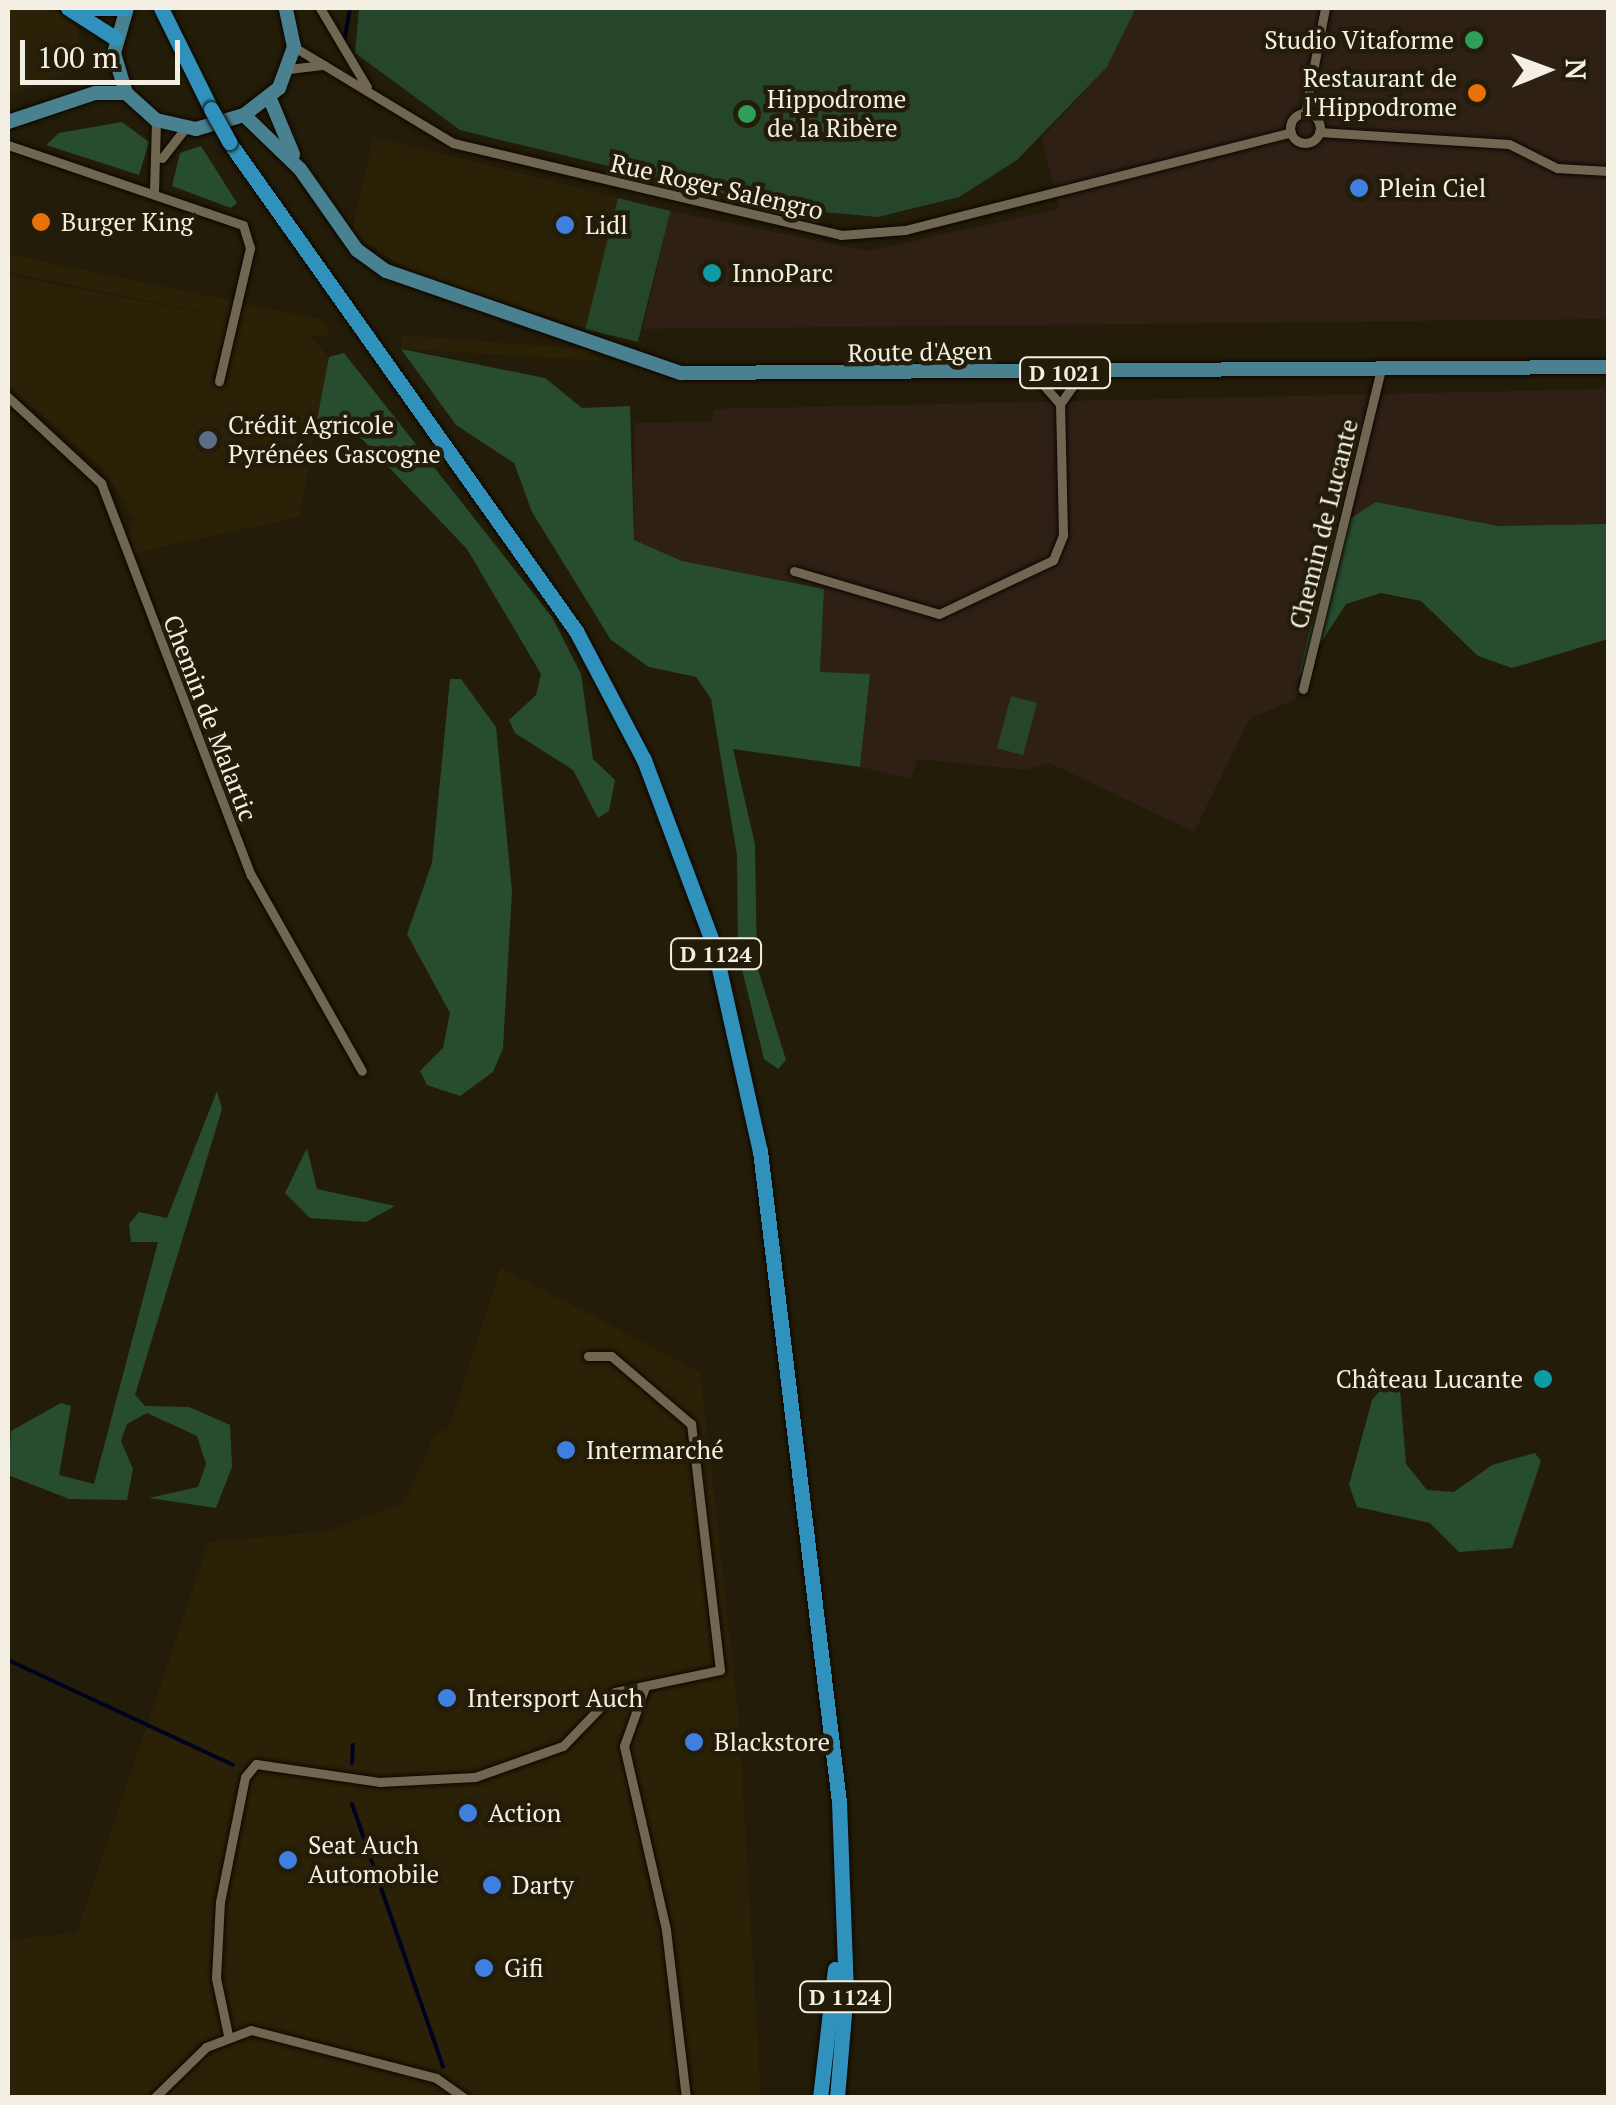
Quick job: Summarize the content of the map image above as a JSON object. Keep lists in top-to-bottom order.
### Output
{
  "streets": {
    "highway": ["D 1124"],
    "main road": ["Route d'Agen", "D 1021"],
    "street": ["Rue Roger Salengro", "Chemin de Lucante", "Chemin de Malartic"]
  },
  "crossings": [
    ["Route d'Agen", "Chemin de Lucante"]
  ],
  "places": [
    "Studio Vitaforme",
    "Restaurant de l'Hippodrome",
    "Hippodrome de la Ribère",
    "Plein Ciel",
    "Burger King",
    "Lidl",
    "InnoParc",
    "Crédit Agricole Pyrénées Gascogne",
    "Château Lucante",
    "Intermarché",
    "Intersport Auch",
    "Blackstore",
    "Action",
    "Seat Auch Automobile",
    "Darty",
    "Gifi"
  ],
  "scale_bar": "100 m",
  "north": "right"
}
